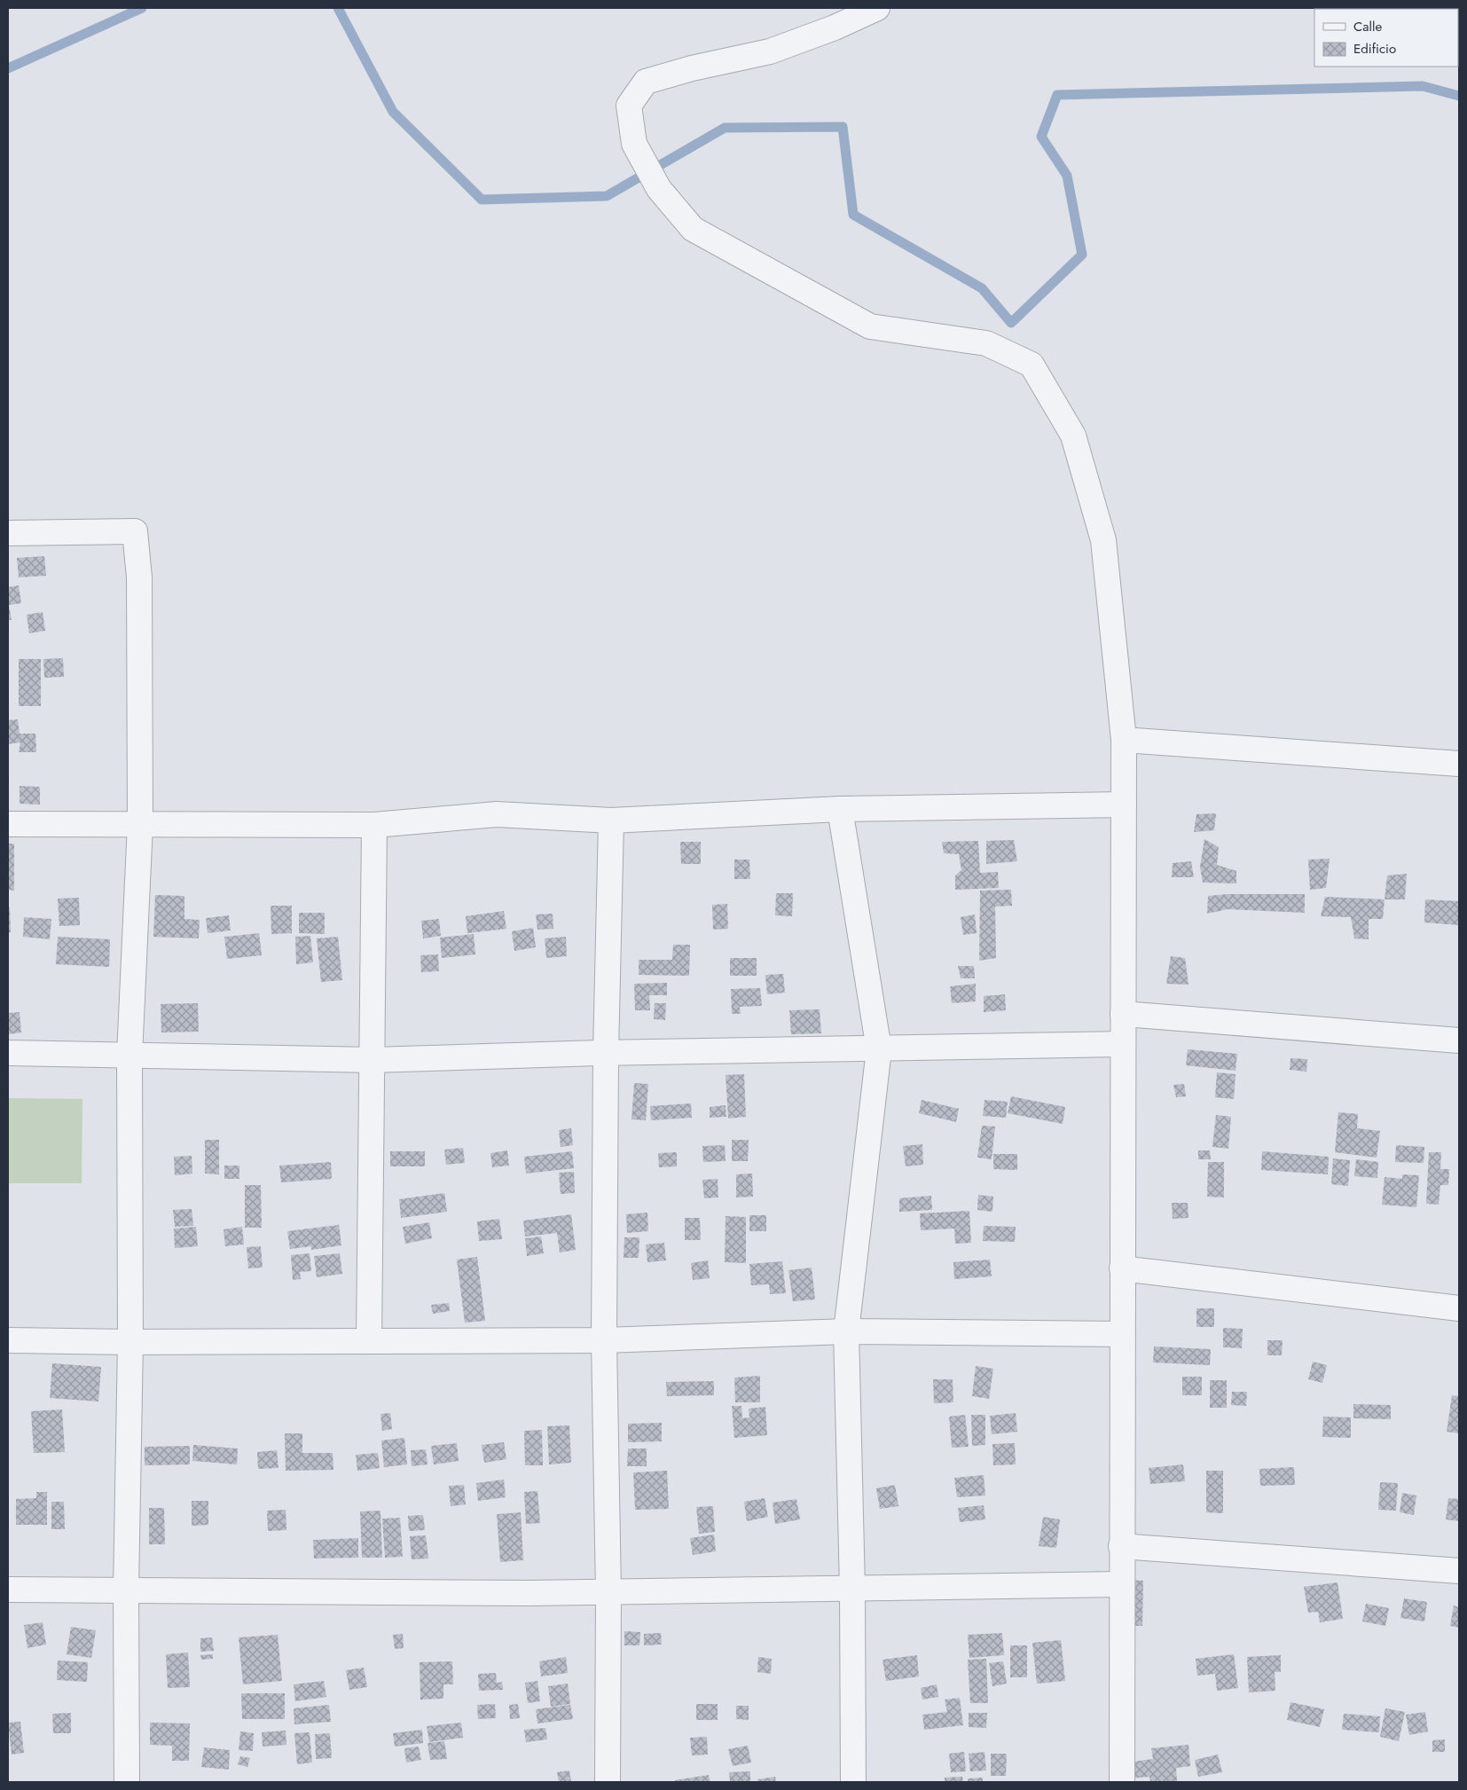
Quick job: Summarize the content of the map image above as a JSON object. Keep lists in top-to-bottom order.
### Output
{
  "legend": ["Calle", "Edificio"]
}
